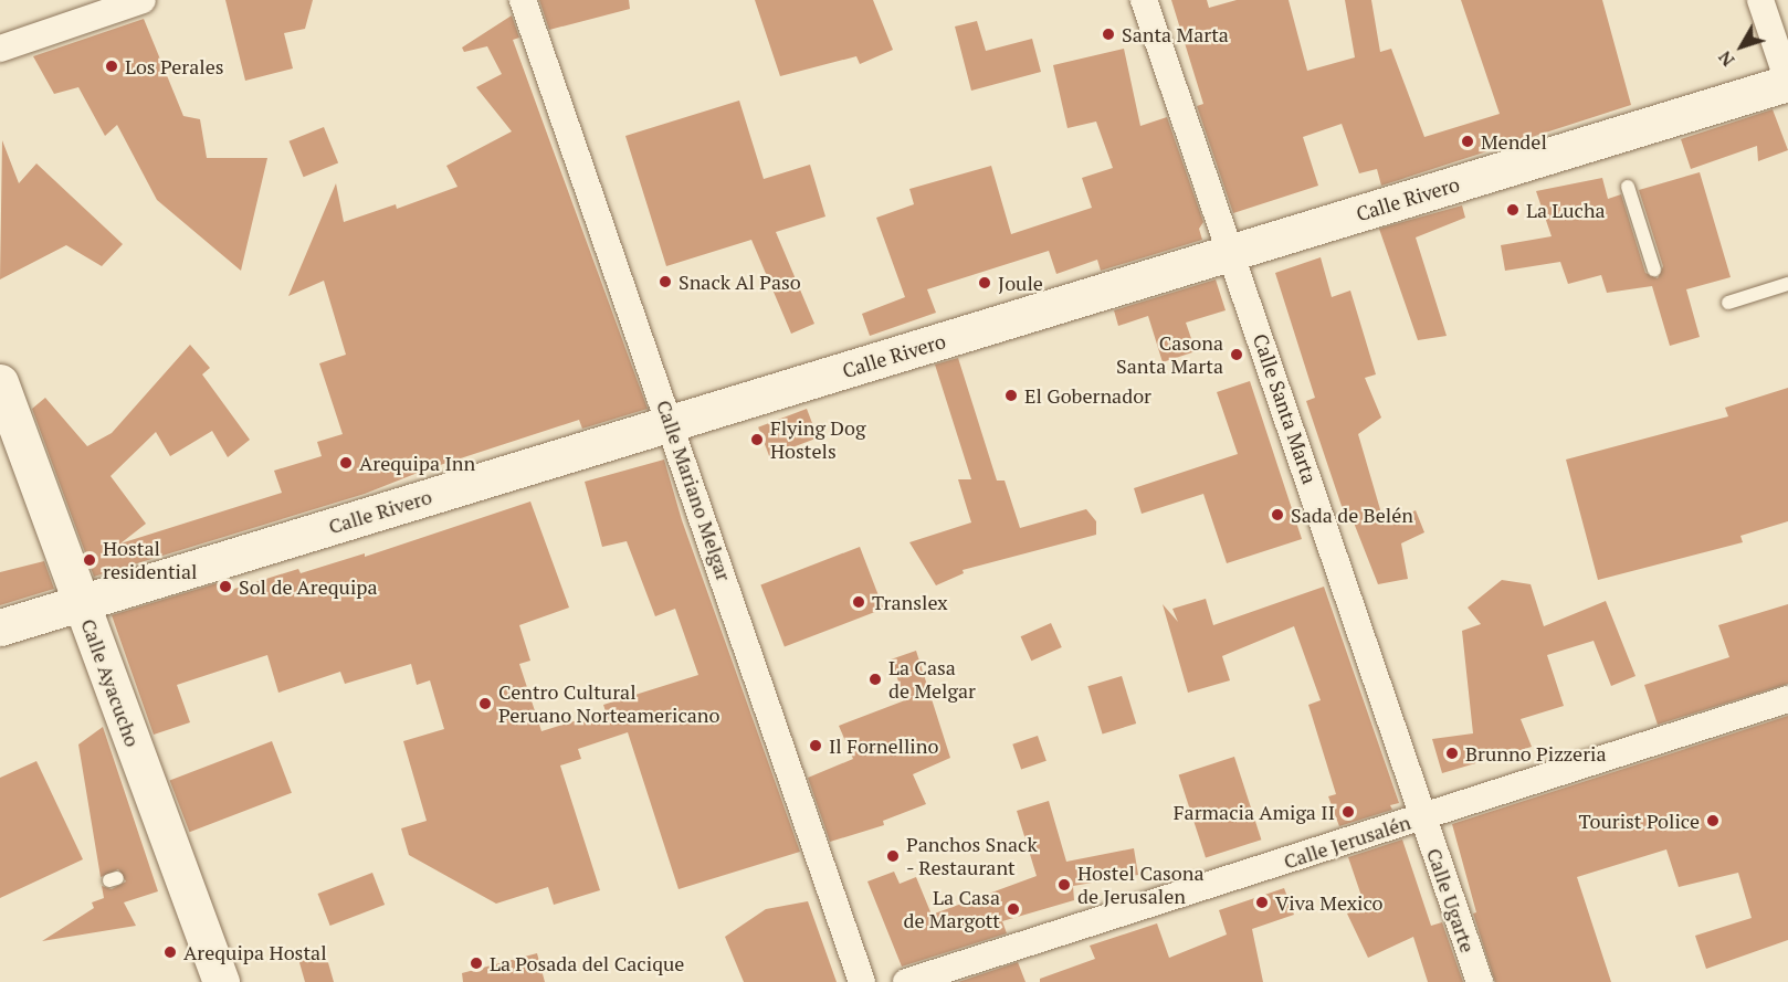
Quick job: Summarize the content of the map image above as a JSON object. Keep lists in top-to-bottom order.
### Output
{
  "streets": {
    "street": [
      "Calle Rivero",
      "Calle Santa Marta",
      "Calle Mariano Melgar",
      "Calle Ayacucho",
      "Calle Jerusalén",
      "Calle Ugarte"
    ]
  },
  "crossings": [
    ["Calle Rivero", "Calle Santa Marta"],
    ["Calle Rivero", "Calle Mariano Melgar"],
    ["Calle Rivero", "Calle Ayacucho"],
    ["Calle Santa Marta", "Calle Jerusalén"],
    ["Calle Santa Marta", "Calle Ugarte"],
    ["Calle Jerusalén", "Calle Ugarte"]
  ],
  "places": [
    "Santa Marta",
    "Los Perales",
    "Mendel",
    "La Lucha",
    "Snack Al Paso",
    "Joule",
    "Casona Santa Marta",
    "El Gobernador",
    "Flying Dog Hostels",
    "Arequipa Inn",
    "Sada de Belén",
    "Hostal residential",
    "Sol de Arequipa",
    "Translex",
    "La Casa de Melgar",
    "Centro Cultural Peruano Norteamericano",
    "Il Fornellino",
    "Brunno Pizzeria",
    "Farmacia Amiga II",
    "Tourist Police",
    "Panchos Snack - Restaurant",
    "Hostel Casona de Jerusalen",
    "Viva Mexico",
    "La Casa de Margott",
    "Arequipa Hostal",
    "La Posada del Cacique"
  ],
  "north": "bottom left"
}
